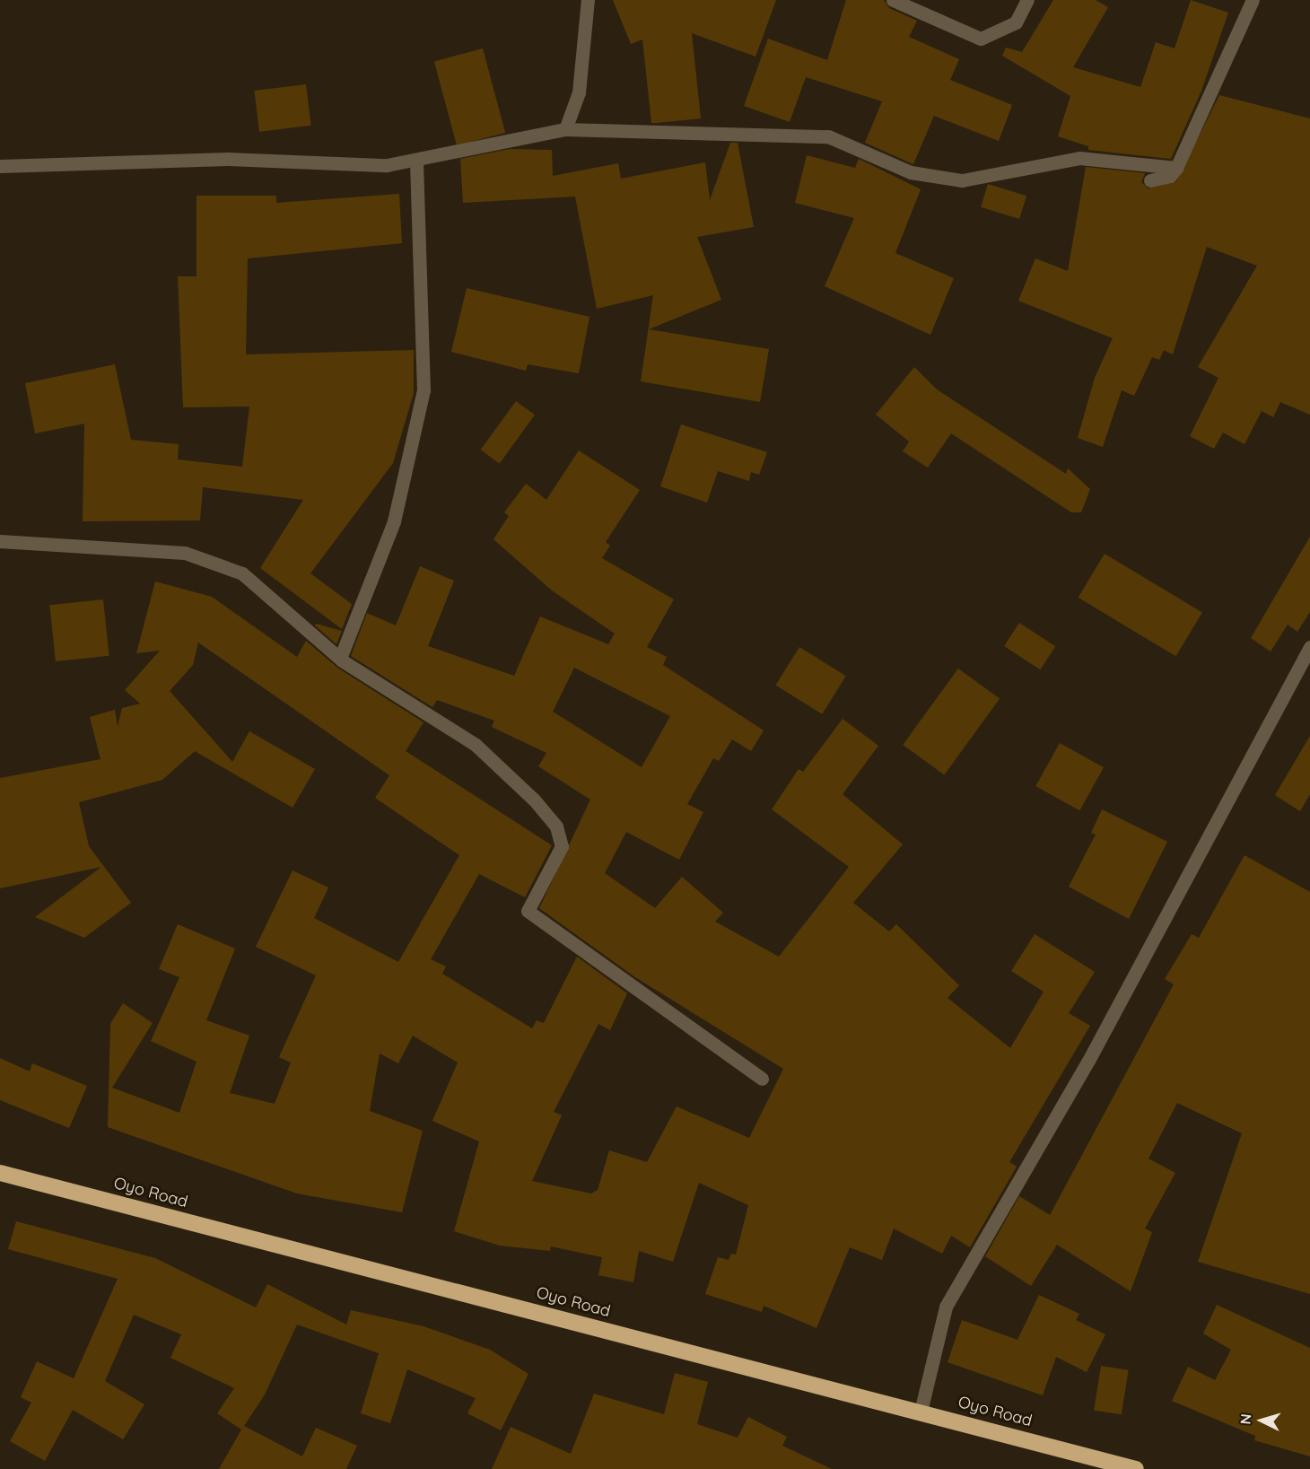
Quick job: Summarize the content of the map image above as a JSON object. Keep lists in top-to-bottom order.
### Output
{
  "streets": {
    "highway": ["Oyo Road"]
  },
  "north": "left"
}
